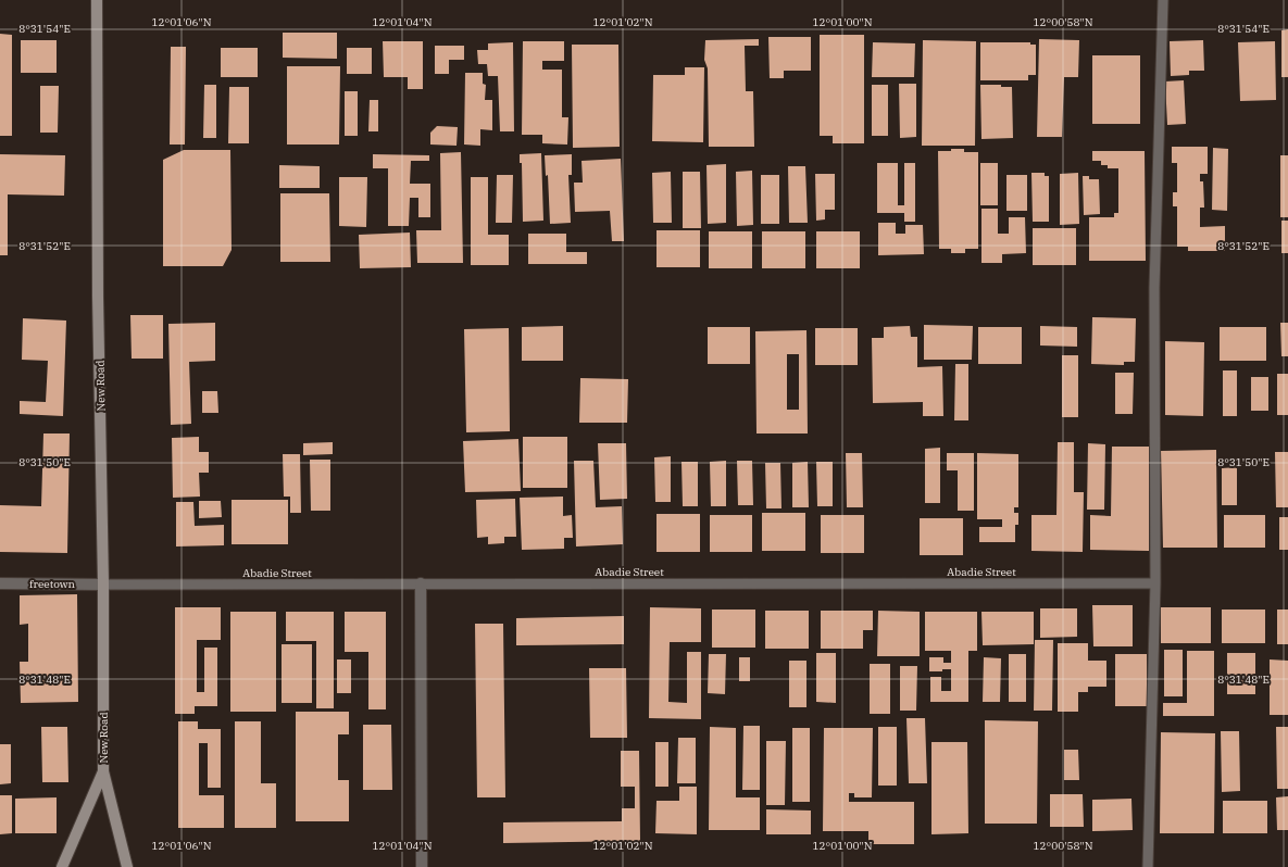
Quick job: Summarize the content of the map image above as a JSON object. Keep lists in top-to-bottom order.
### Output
{
  "streets": {
    "street": ["New Road", "freetown"],
    "lane": ["Abadie Street"]
  },
  "crossings": [
    ["New Road", "Abadie Street"],
    ["New Road", "freetown"],
    ["Abadie Street", "freetown"]
  ],
  "coordinates": [
    "12°01'06\"N",
    "12°01'04\"N",
    "12°01'02\"N",
    "12°01'00\"N",
    "12°00'58\"N",
    "8°31'54\"E",
    "8°31'52\"E",
    "8°31'50\"E",
    "8°31'48\"E"
  ]
}
